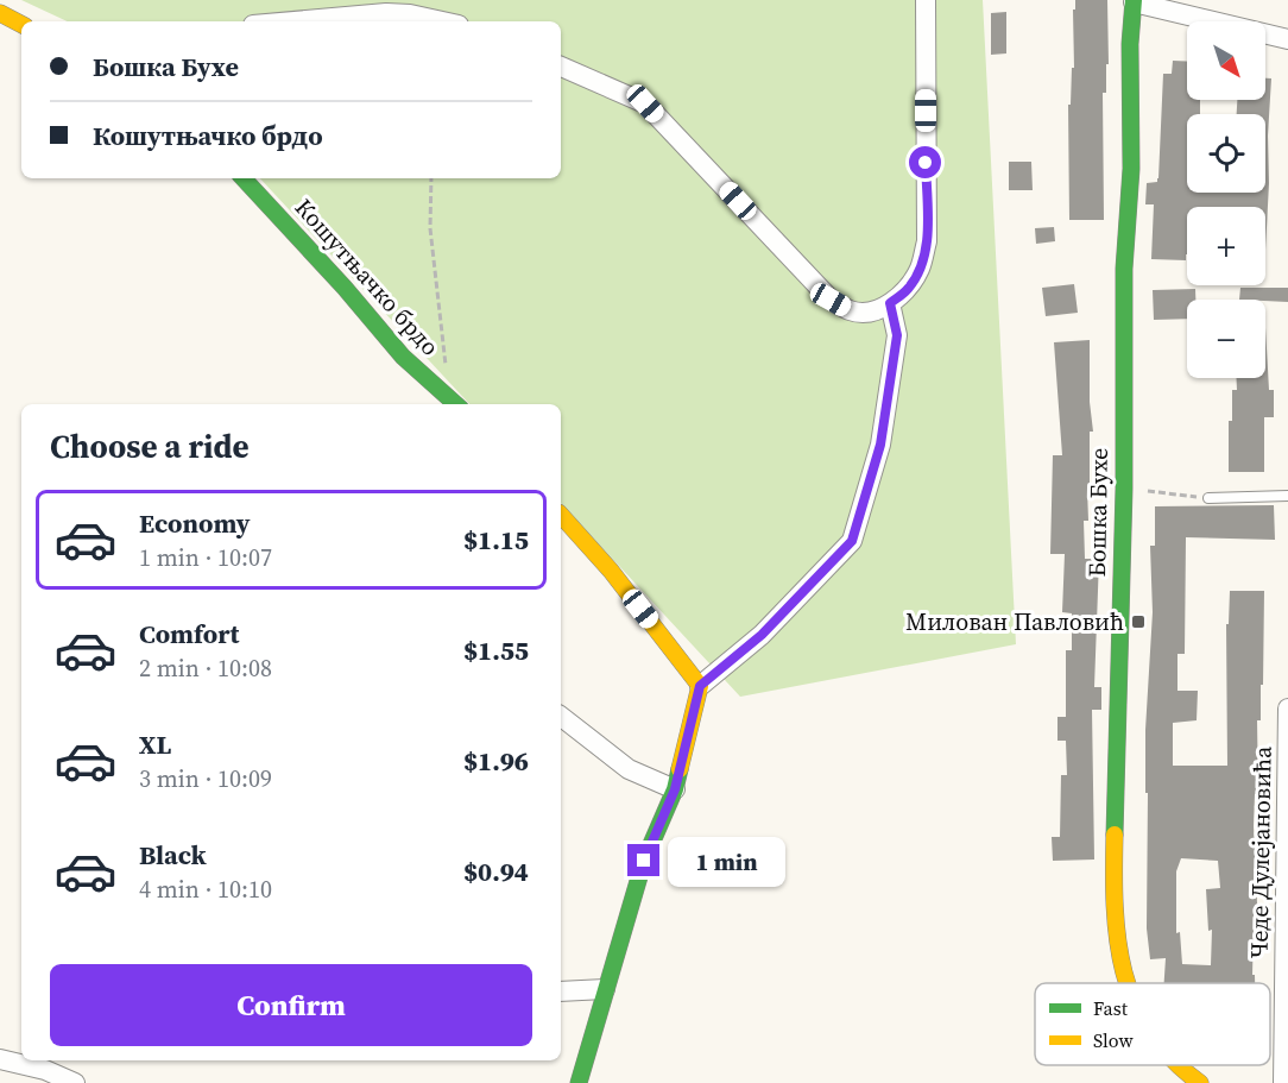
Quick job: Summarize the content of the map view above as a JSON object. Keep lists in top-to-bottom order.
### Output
{
  "streets": {
    "street": ["Кошутњачко брдо", "Бошка Бухе", "Чеде Дулејановића"]
  },
  "places": {
    "transit": ["Милован Павловић"]
  },
  "legend": ["Fast", "Slow"],
  "north": "bottom right",
  "page": {
    "map_buttons": ["+", "−"],
    "banner": ["Бошка Бухе", "Кошутњачко брдо"],
    "heading": "Choose a ride",
    "list": [
      {
        "name": "Economy",
        "note": "1 min · 10:07",
        "value": "$1.15"
      },
      {
        "name": "Comfort",
        "note": "2 min · 10:08",
        "value": "$1.55"
      },
      {
        "name": "XL",
        "note": "3 min · 10:09",
        "value": "$1.96"
      },
      {
        "name": "Black",
        "note": "4 min · 10:10",
        "value": "$0.94"
      }
    ],
    "bubble": "1 min",
    "buttons": "Confirm"
  }
}
